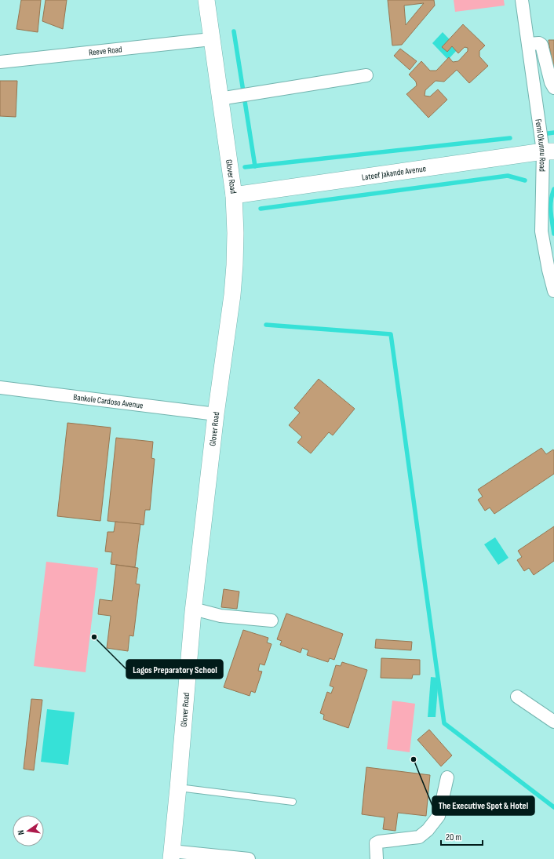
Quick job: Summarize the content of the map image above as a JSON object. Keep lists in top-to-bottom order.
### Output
{
  "streets": {
    "street": [
      "Reeve Road",
      "Femi Okunnu Road",
      "Lateef Jakande Avenue",
      "Glover Road",
      "Bankole Cardoso Avenue"
    ]
  },
  "crossings": [
    ["Reeve Road", "Glover Road"],
    ["Femi Okunnu Road", "Lateef Jakande Avenue"],
    ["Lateef Jakande Avenue", "Glover Road"],
    ["Glover Road", "Bankole Cardoso Avenue"]
  ],
  "places": ["Lagos Preparatory School", "The Executive Spot & Hotel"],
  "scale_bar": "20 m",
  "north": "left"
}
